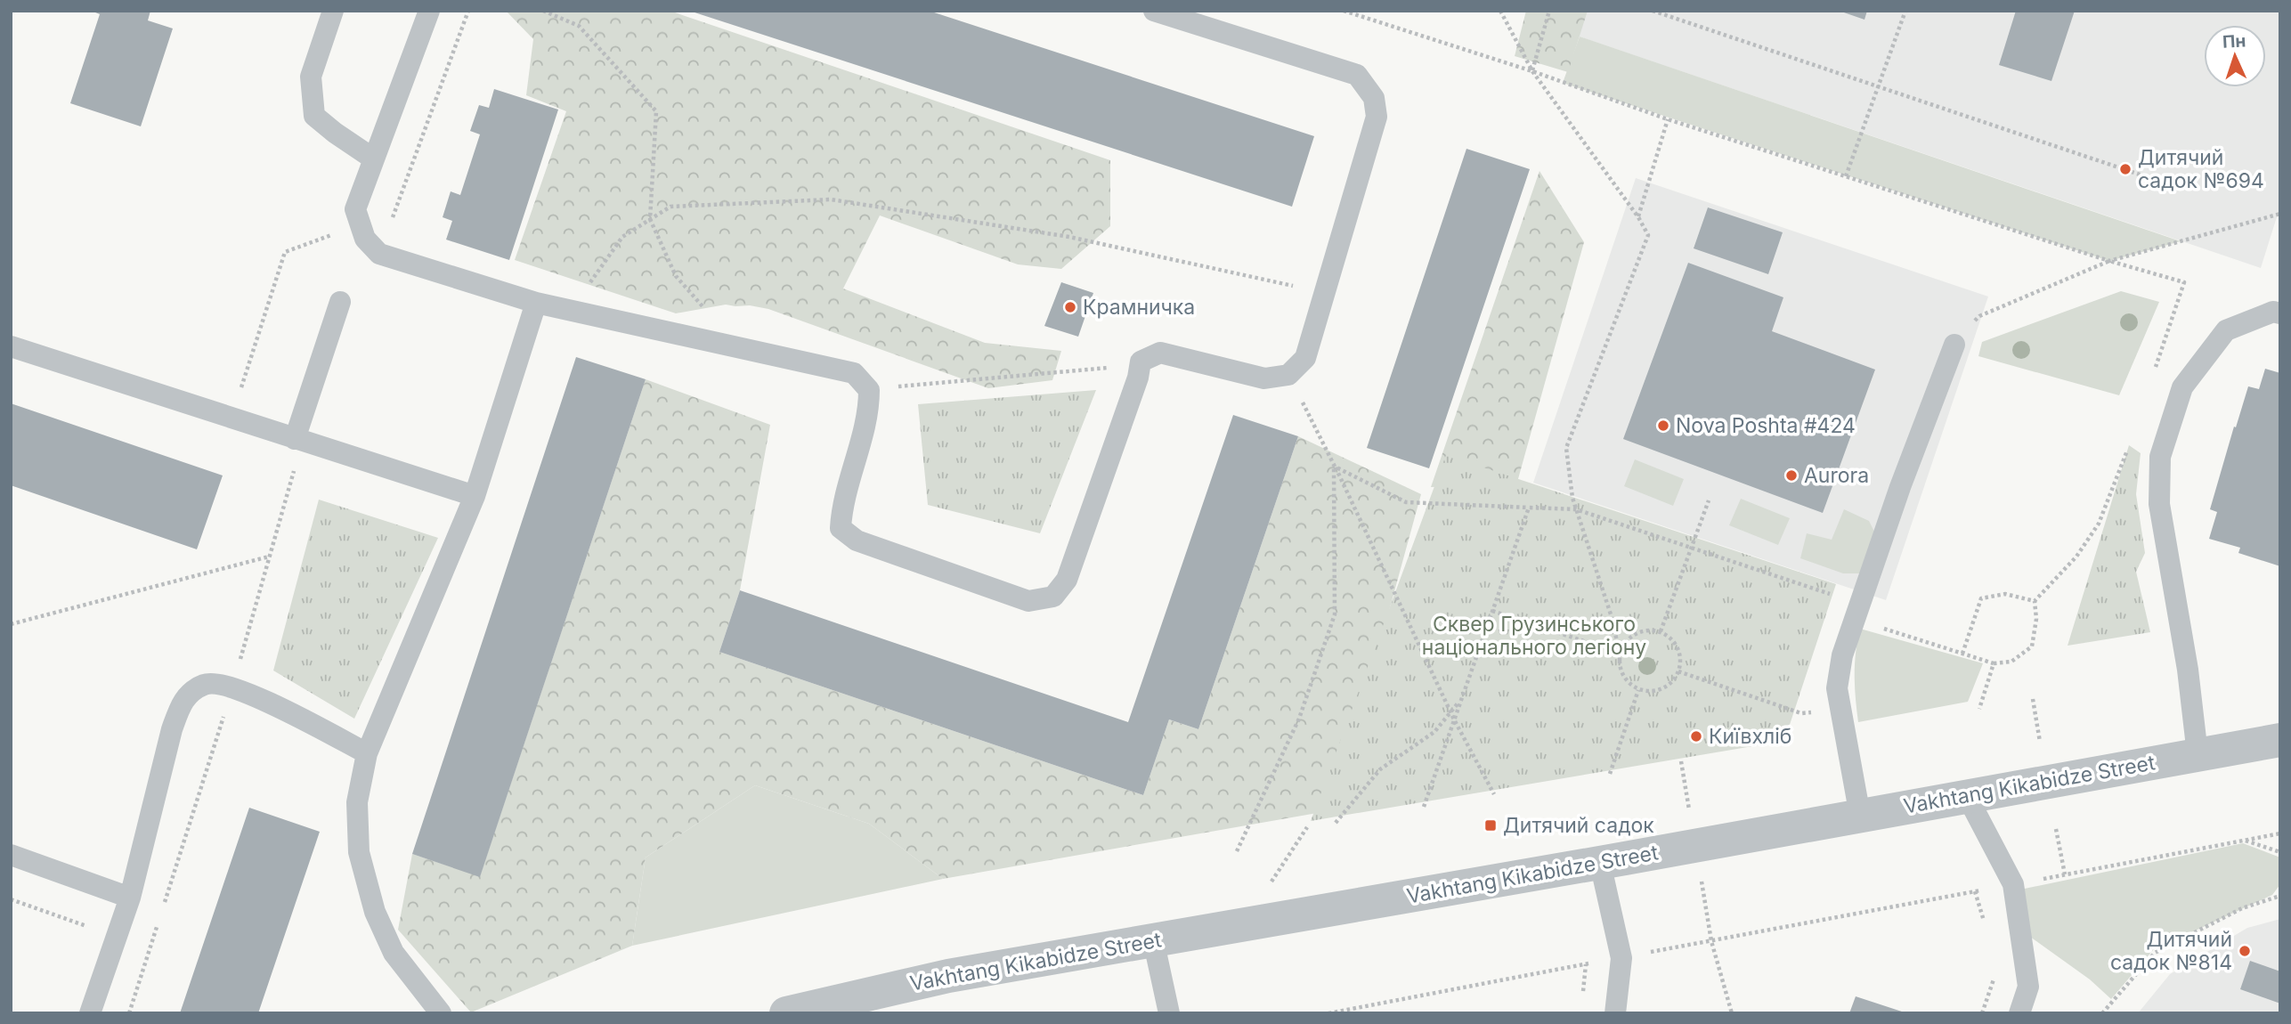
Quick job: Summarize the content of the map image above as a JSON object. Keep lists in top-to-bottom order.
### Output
{
  "streets": {
    "street": ["Vakhtang Kikabidze Street"]
  },
  "parks": ["Сквер Грузинського національного легіону"],
  "places": {
    "other": [
      "Дитячий садок №694",
      "Крамничка",
      "Nova Poshta #424",
      "Aurora",
      "Київхліб",
      "Дитячий садок №814"
    ],
    "transit": ["Дитячий садок"]
  },
  "north": "top"
}
